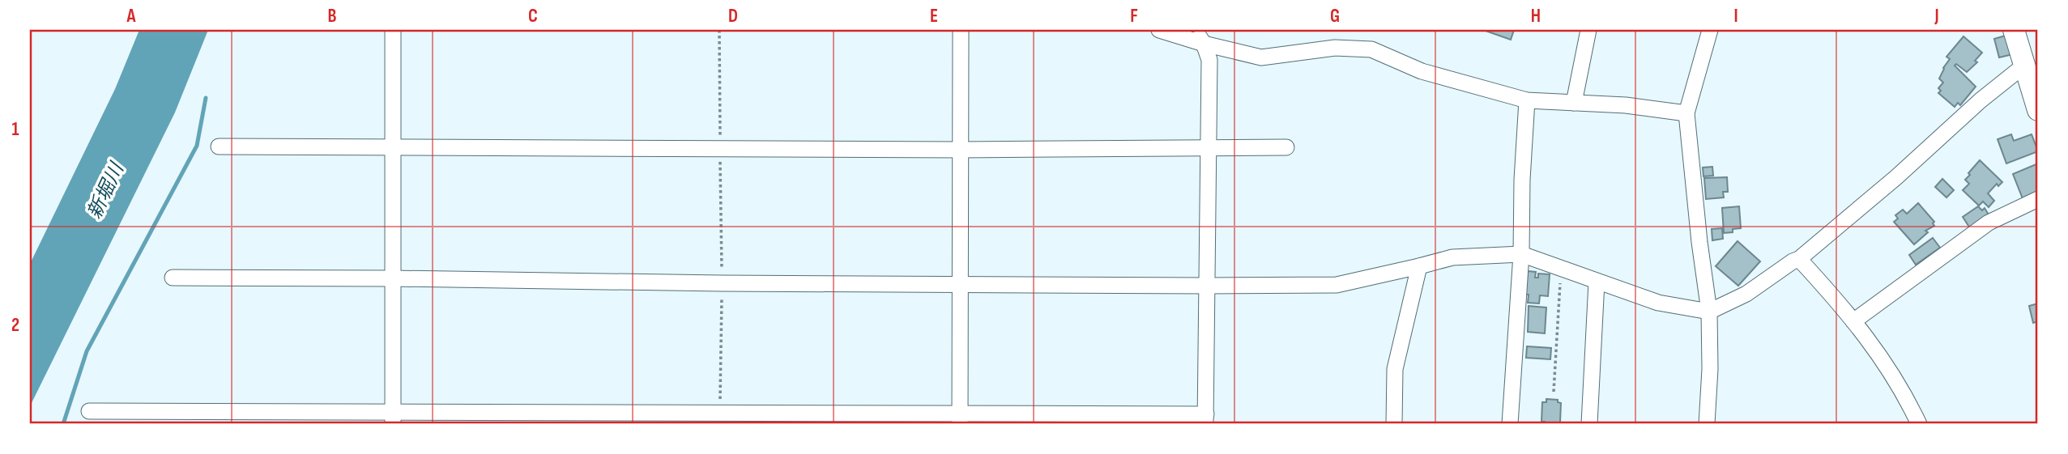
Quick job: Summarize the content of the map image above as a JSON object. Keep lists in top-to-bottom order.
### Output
{
  "water": ["新堀川"],
  "grid": {
    "columns": [
      "A",
      "B",
      "C",
      "D",
      "E",
      "F",
      "G",
      "H",
      "I",
      "J"
    ],
    "rows": ["1", "2"]
  }
}
